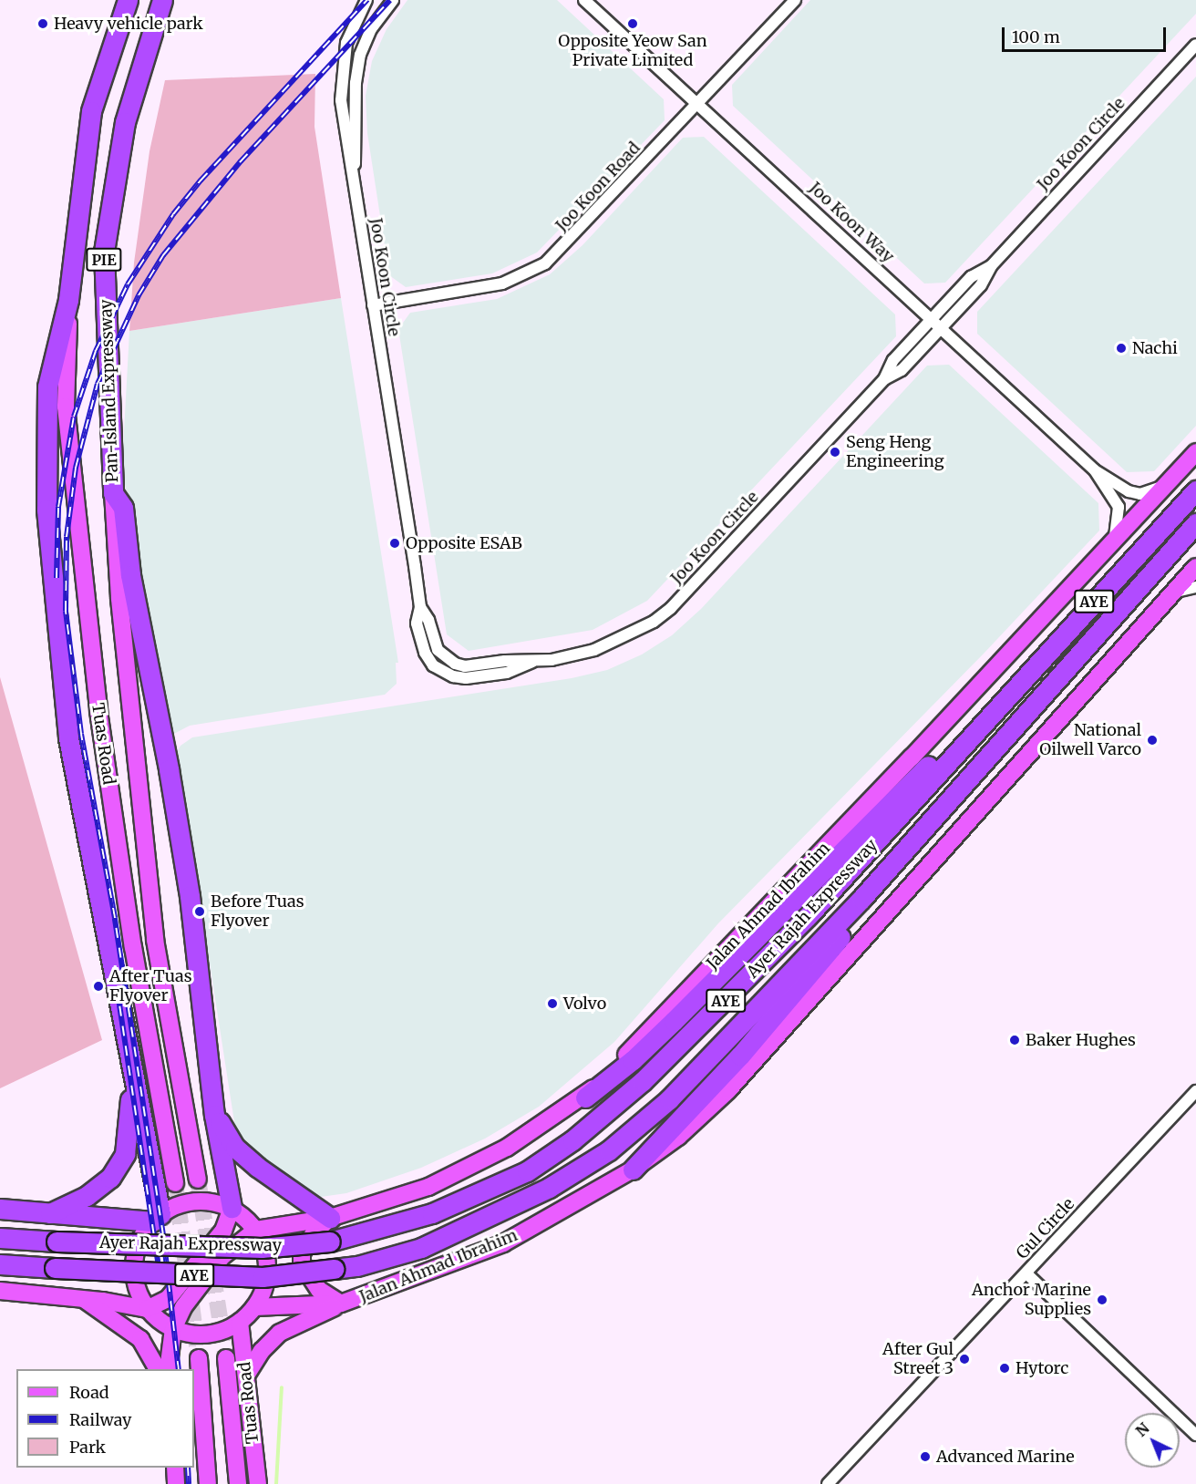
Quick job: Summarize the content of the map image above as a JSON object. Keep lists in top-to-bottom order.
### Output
{
  "streets": {
    "highway": [
      "PIE",
      "Pan-Island Expressway",
      "AYE",
      "Ayer Rajah Expressway"
    ],
    "main road": ["Tuas Road", "Jalan Ahmad Ibrahim"],
    "street": [
      "Joo Koon Circle",
      "Joo Koon Road",
      "Joo Koon Way",
      "Gul Circle"
    ]
  },
  "crossings": [
    ["Joo Koon Circle", "Joo Koon Road"],
    ["Joo Koon Circle", "Joo Koon Way"],
    ["Joo Koon Road", "Joo Koon Way"],
    ["Joo Koon Way", "Jalan Ahmad Ibrahim"],
    ["PIE", "Tuas Road"],
    ["Pan-Island Expressway", "Tuas Road"]
  ],
  "places": [
    "Heavy vehicle park",
    "Opposite Yeow San Private Limited",
    "Nachi",
    "Seng Heng Engineering",
    "Opposite ESAB",
    "National Oilwell Varco",
    "Before Tuas Flyover",
    "After Tuas Flyover",
    "Volvo",
    "Baker Hughes",
    "Anchor Marine Supplies",
    "After Gul Street 3",
    "Hytorc",
    "Advanced Marine"
  ],
  "legend": ["Road", "Railway", "Park"],
  "scale_bar": "100 m",
  "north": "top left"
}
